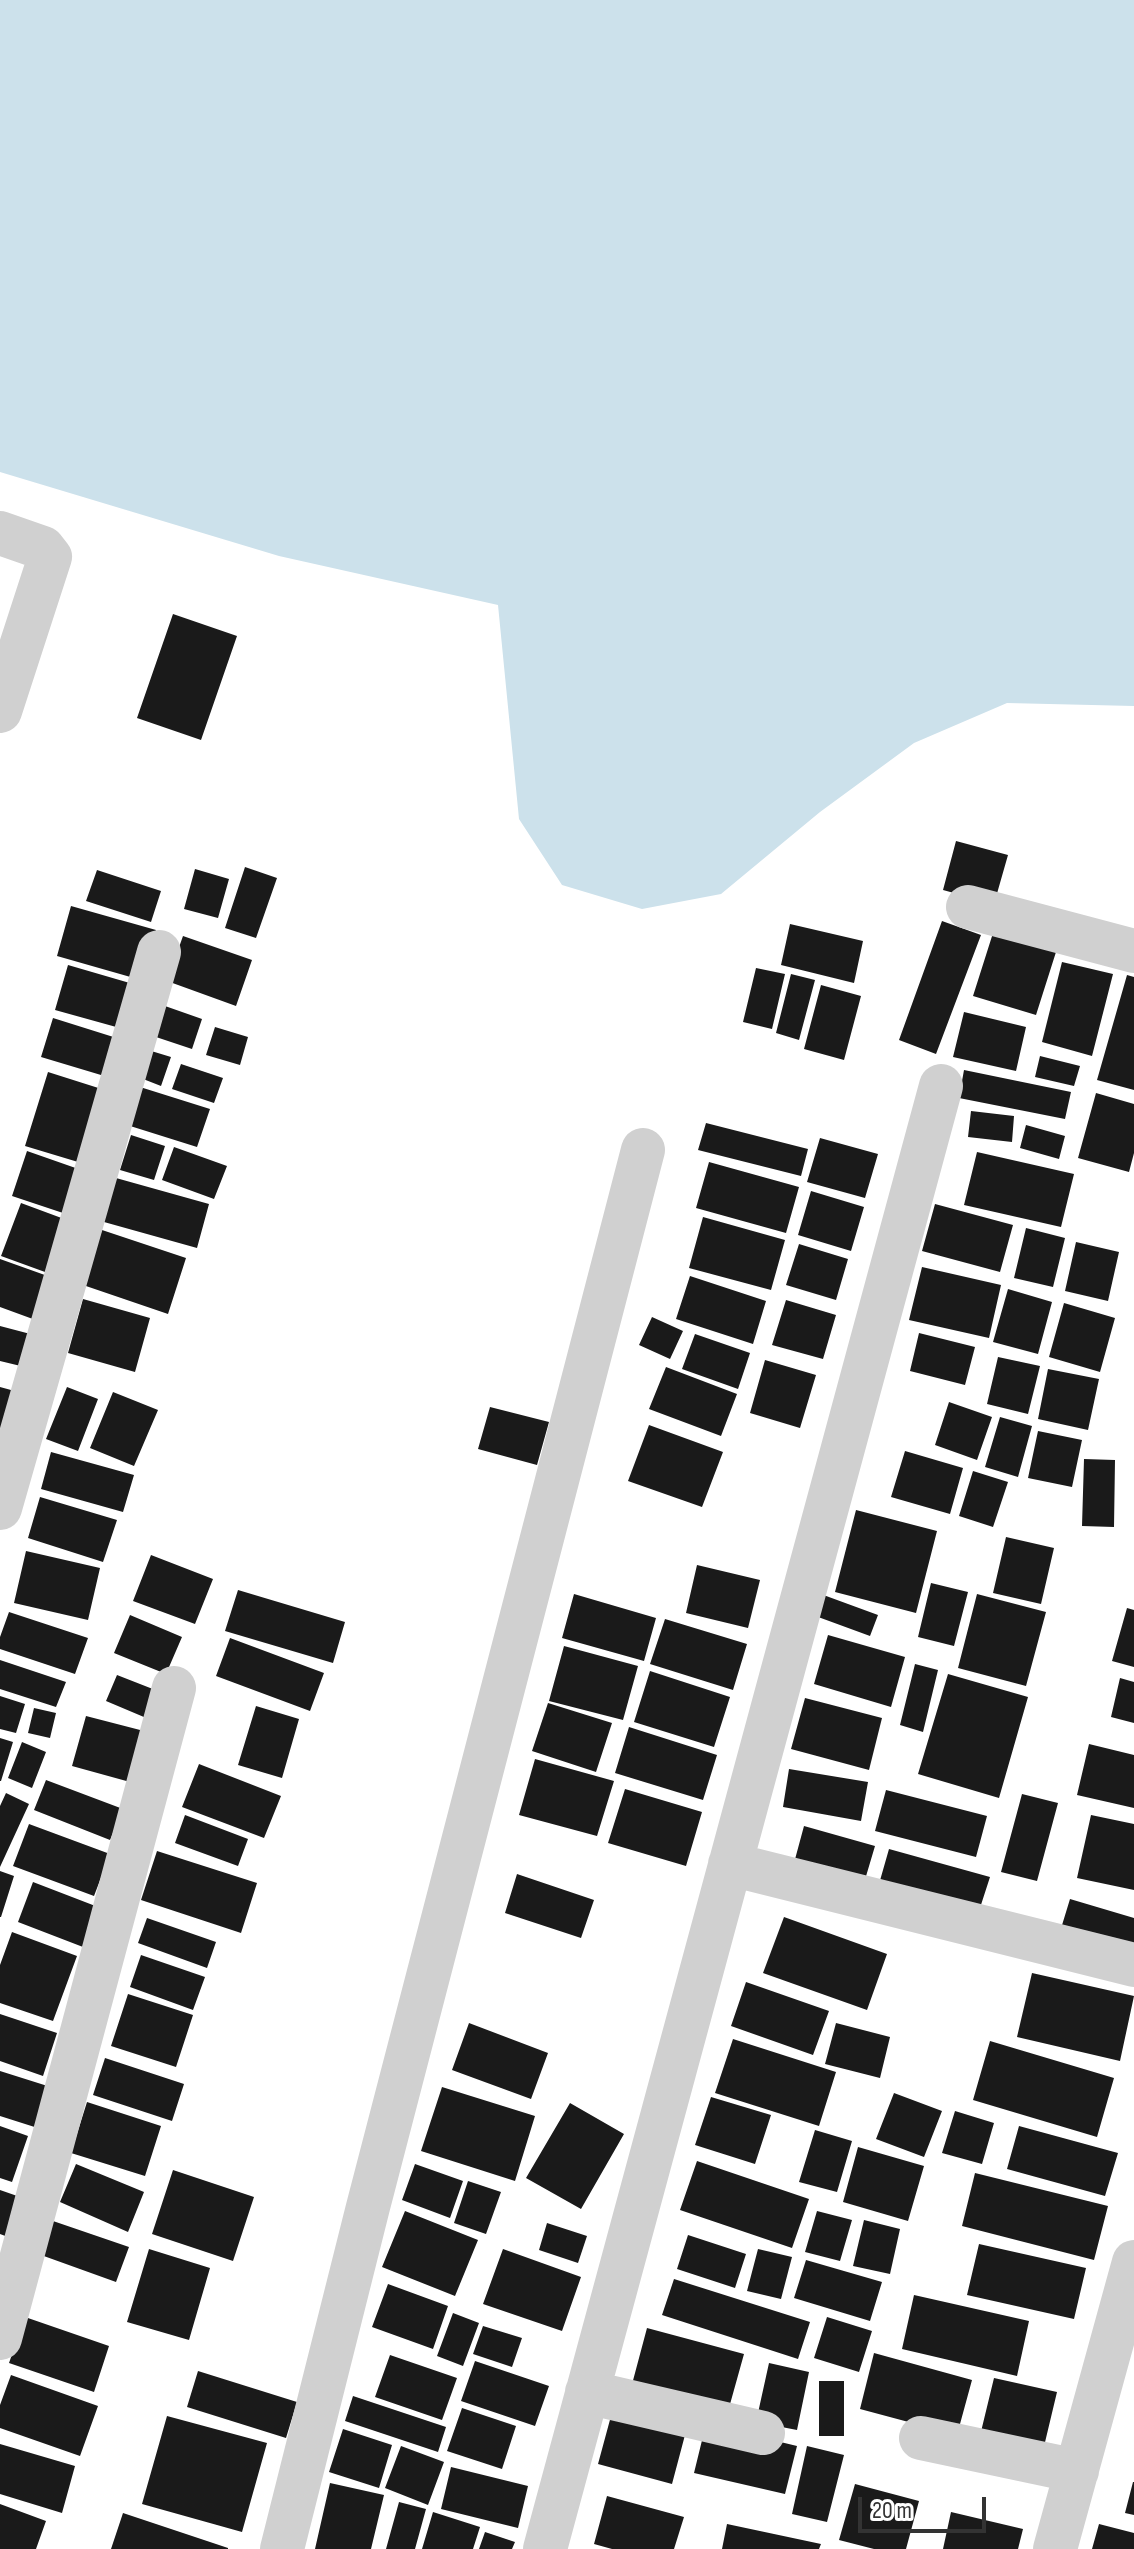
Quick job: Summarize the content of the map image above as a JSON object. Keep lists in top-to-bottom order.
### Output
{
  "scale_bar": "20 m"
}
